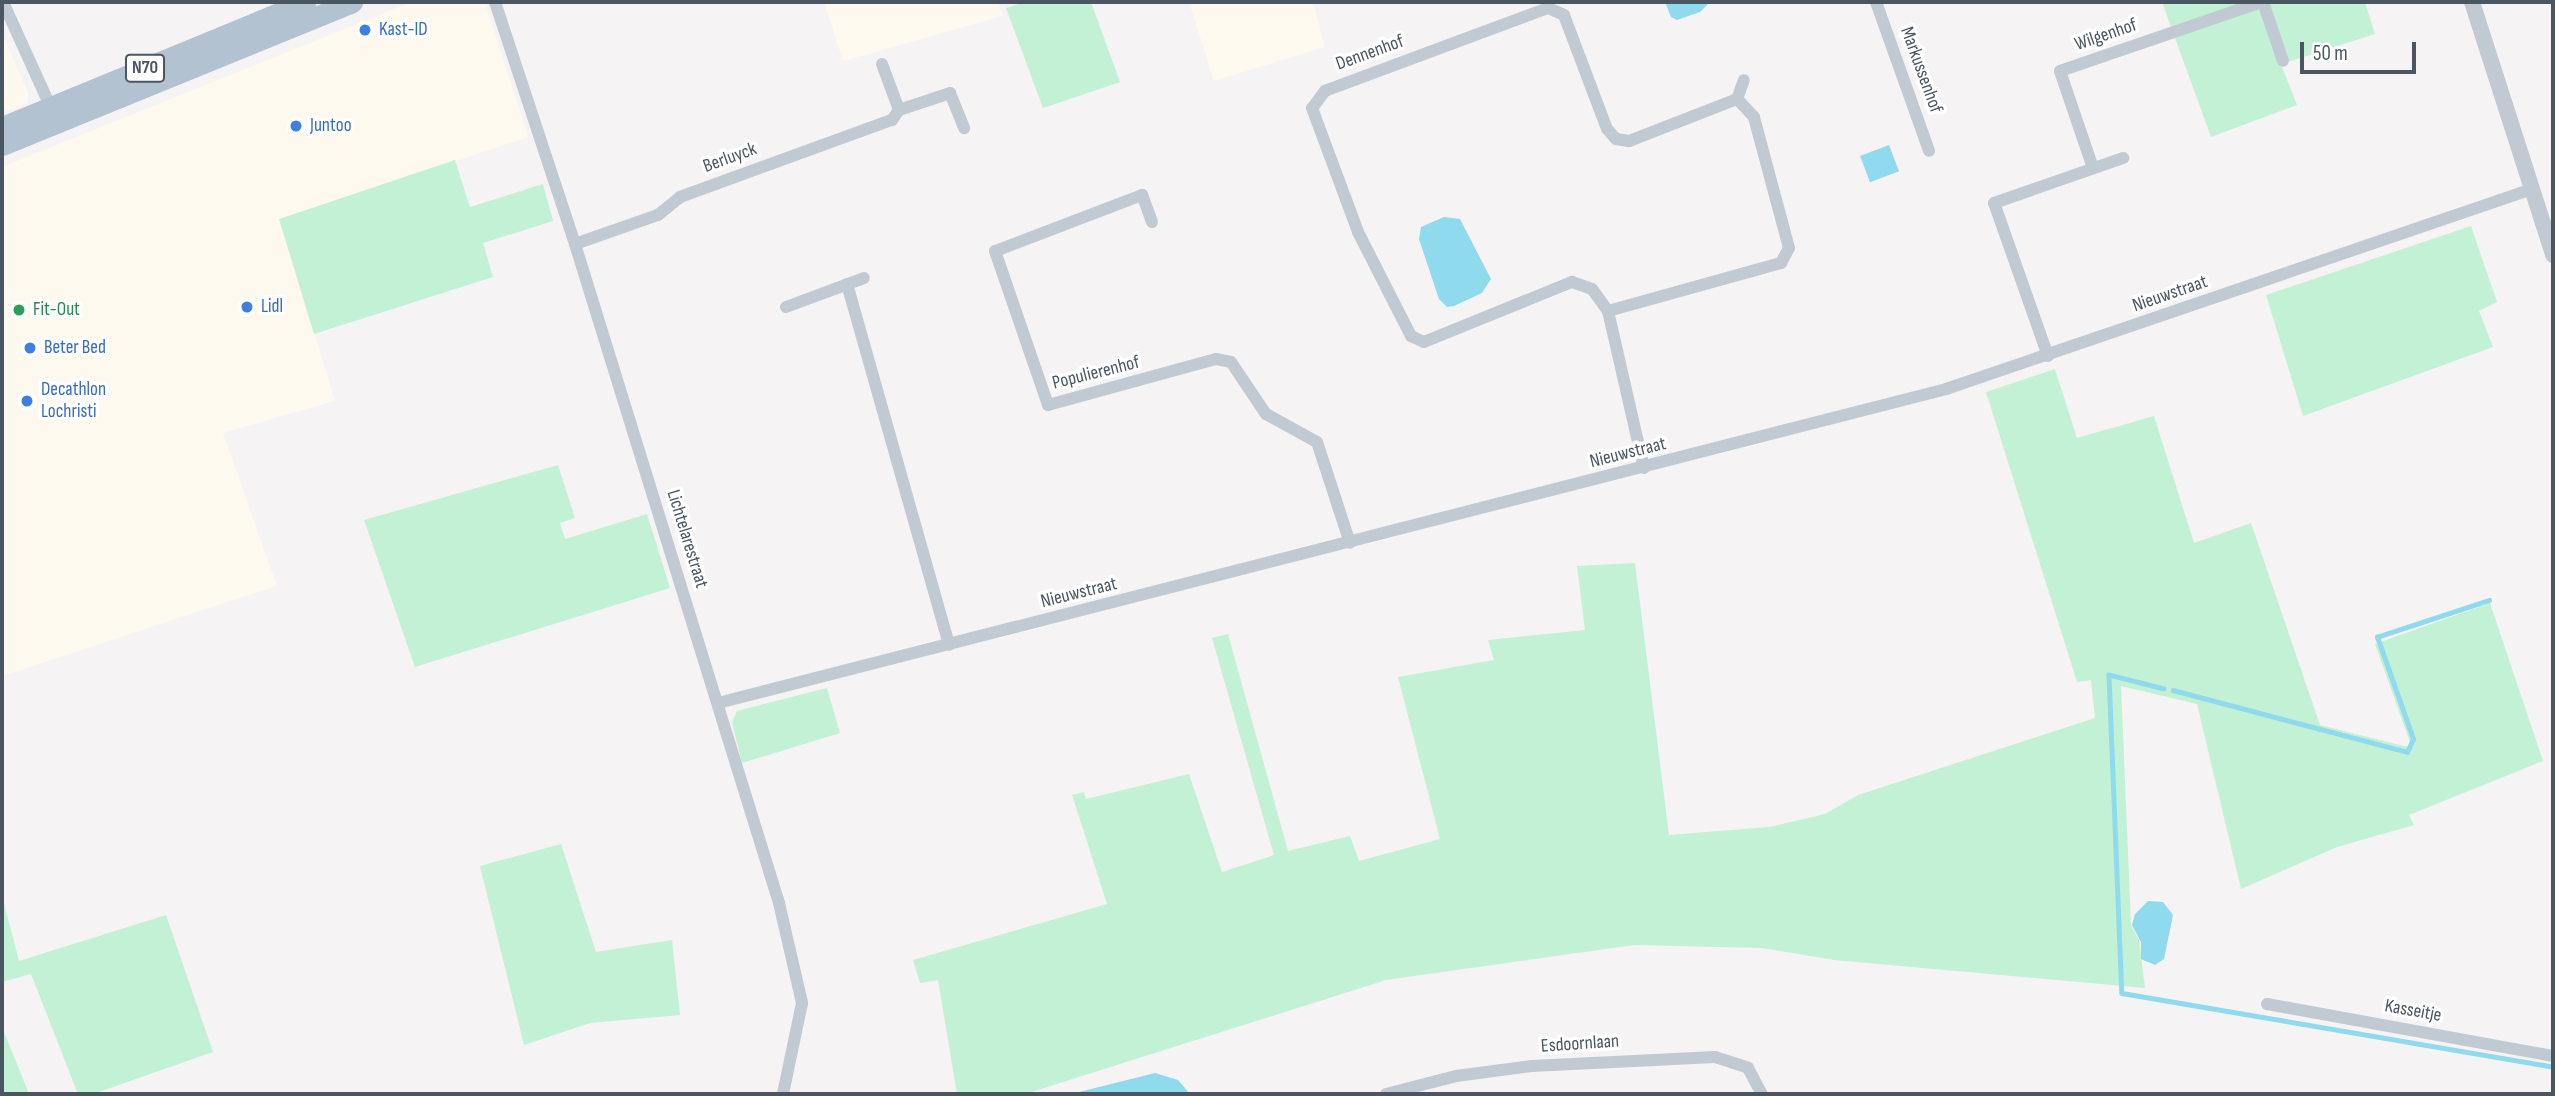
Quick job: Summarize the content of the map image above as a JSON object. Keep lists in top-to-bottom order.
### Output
{
  "streets": {
    "main road": ["N70"],
    "street": [
      "Wilgenhof",
      "Dennenhof",
      "Markussenhof",
      "Berluyck",
      "Nieuwstraat",
      "Populierenhof",
      "Lichtelarestraat",
      "Kasseitje",
      "Esdoornlaan"
    ]
  },
  "crossings": [
    ["Berluyck", "Lichtelarestraat"],
    ["Nieuwstraat", "Populierenhof"],
    ["Nieuwstraat", "Lichtelarestraat"]
  ],
  "places": [
    "Kast-ID",
    "Juntoo",
    "Lidl",
    "Fit-Out",
    "Beter Bed",
    "Decathlon Lochristi"
  ],
  "scale_bar": "50 m"
}
